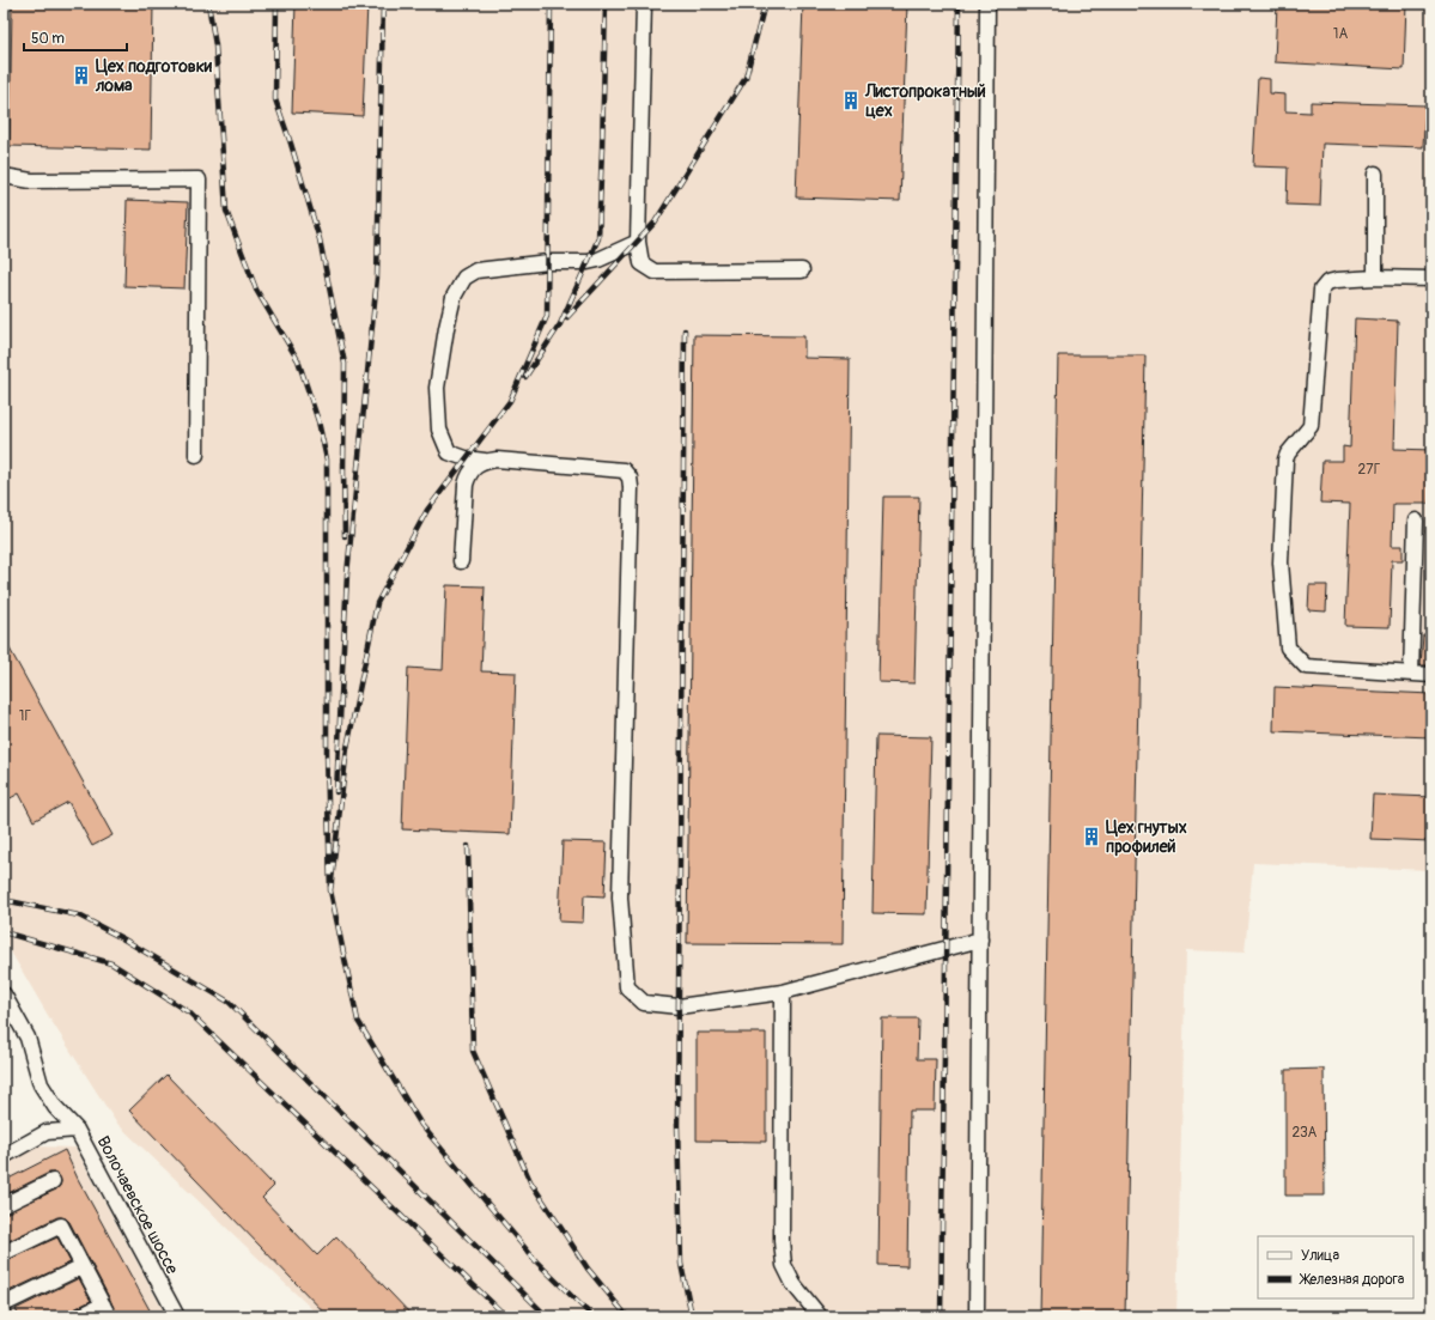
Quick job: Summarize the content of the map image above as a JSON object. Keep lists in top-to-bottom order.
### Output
{
  "streets": {
    "street": ["Волочаевское шоссе"]
  },
  "places": {
    "building": ["Цех подготовки лома", "Листопрокатный цех", "Цех гнутых профилей"]
  },
  "house_numbers": [
    "1А",
    "27Г",
    "1Г",
    "23А"
  ],
  "legend": ["Улица", "Железная дорога"],
  "scale_bar": "50 m"
}
